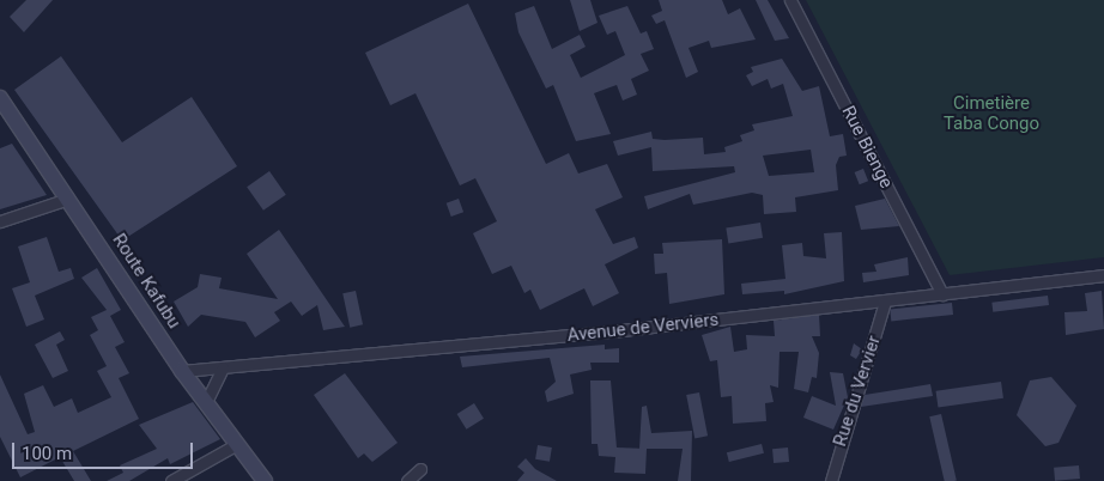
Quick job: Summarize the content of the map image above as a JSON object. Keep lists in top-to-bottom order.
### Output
{
  "streets": {
    "main road": ["Route Kafubu"],
    "street": ["Rue Bienge", "Avenue de Verviers", "Rue du Vervier"]
  },
  "crossings": [
    ["Rue Bienge", "Avenue de Verviers"],
    ["Route Kafubu", "Avenue de Verviers"],
    ["Avenue de Verviers", "Rue du Vervier"]
  ],
  "parks": ["Cimetière Taba Congo"],
  "scale_bar": "100 m"
}
